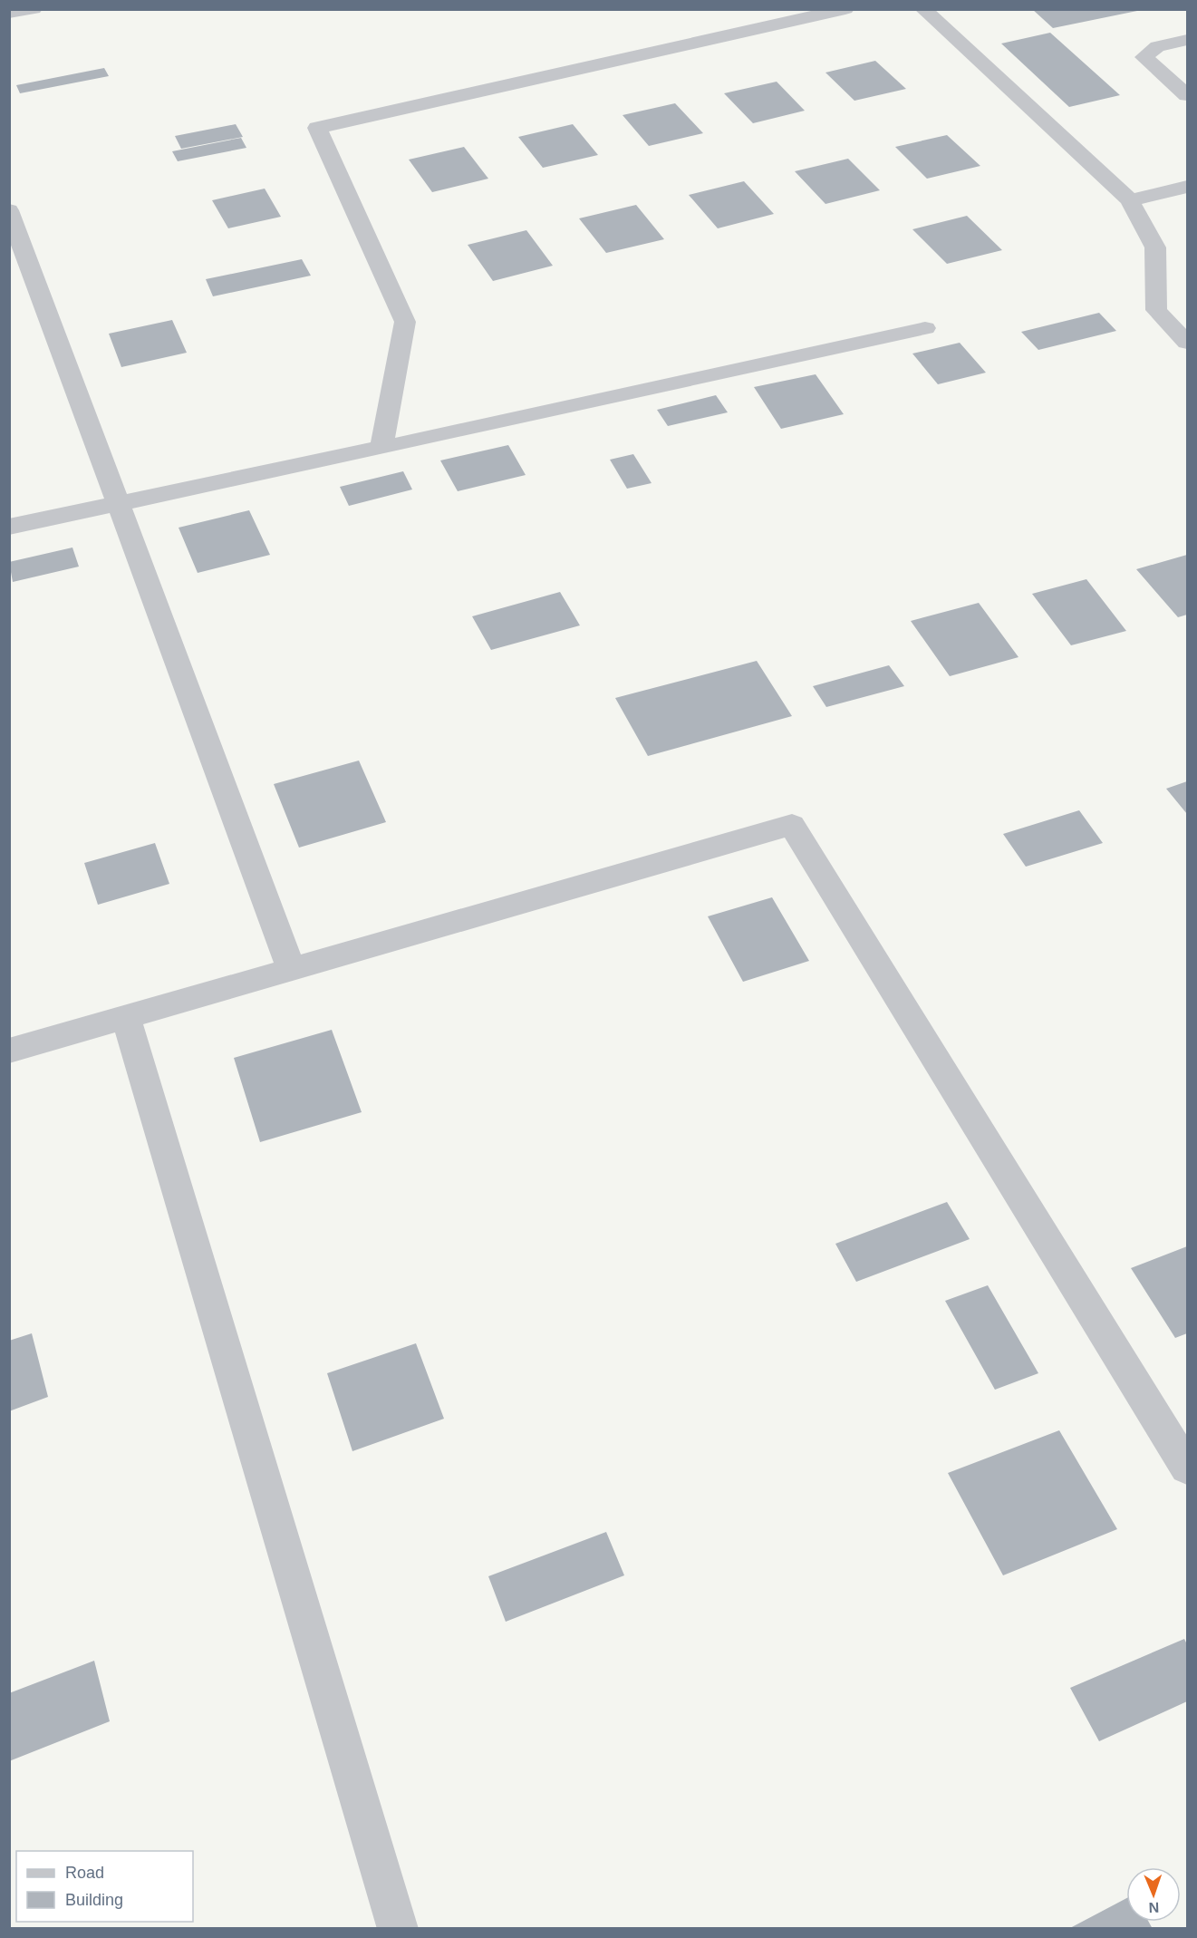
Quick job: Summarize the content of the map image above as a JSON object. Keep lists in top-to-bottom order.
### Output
{
  "legend": ["Road", "Building"],
  "north": "bottom"
}
